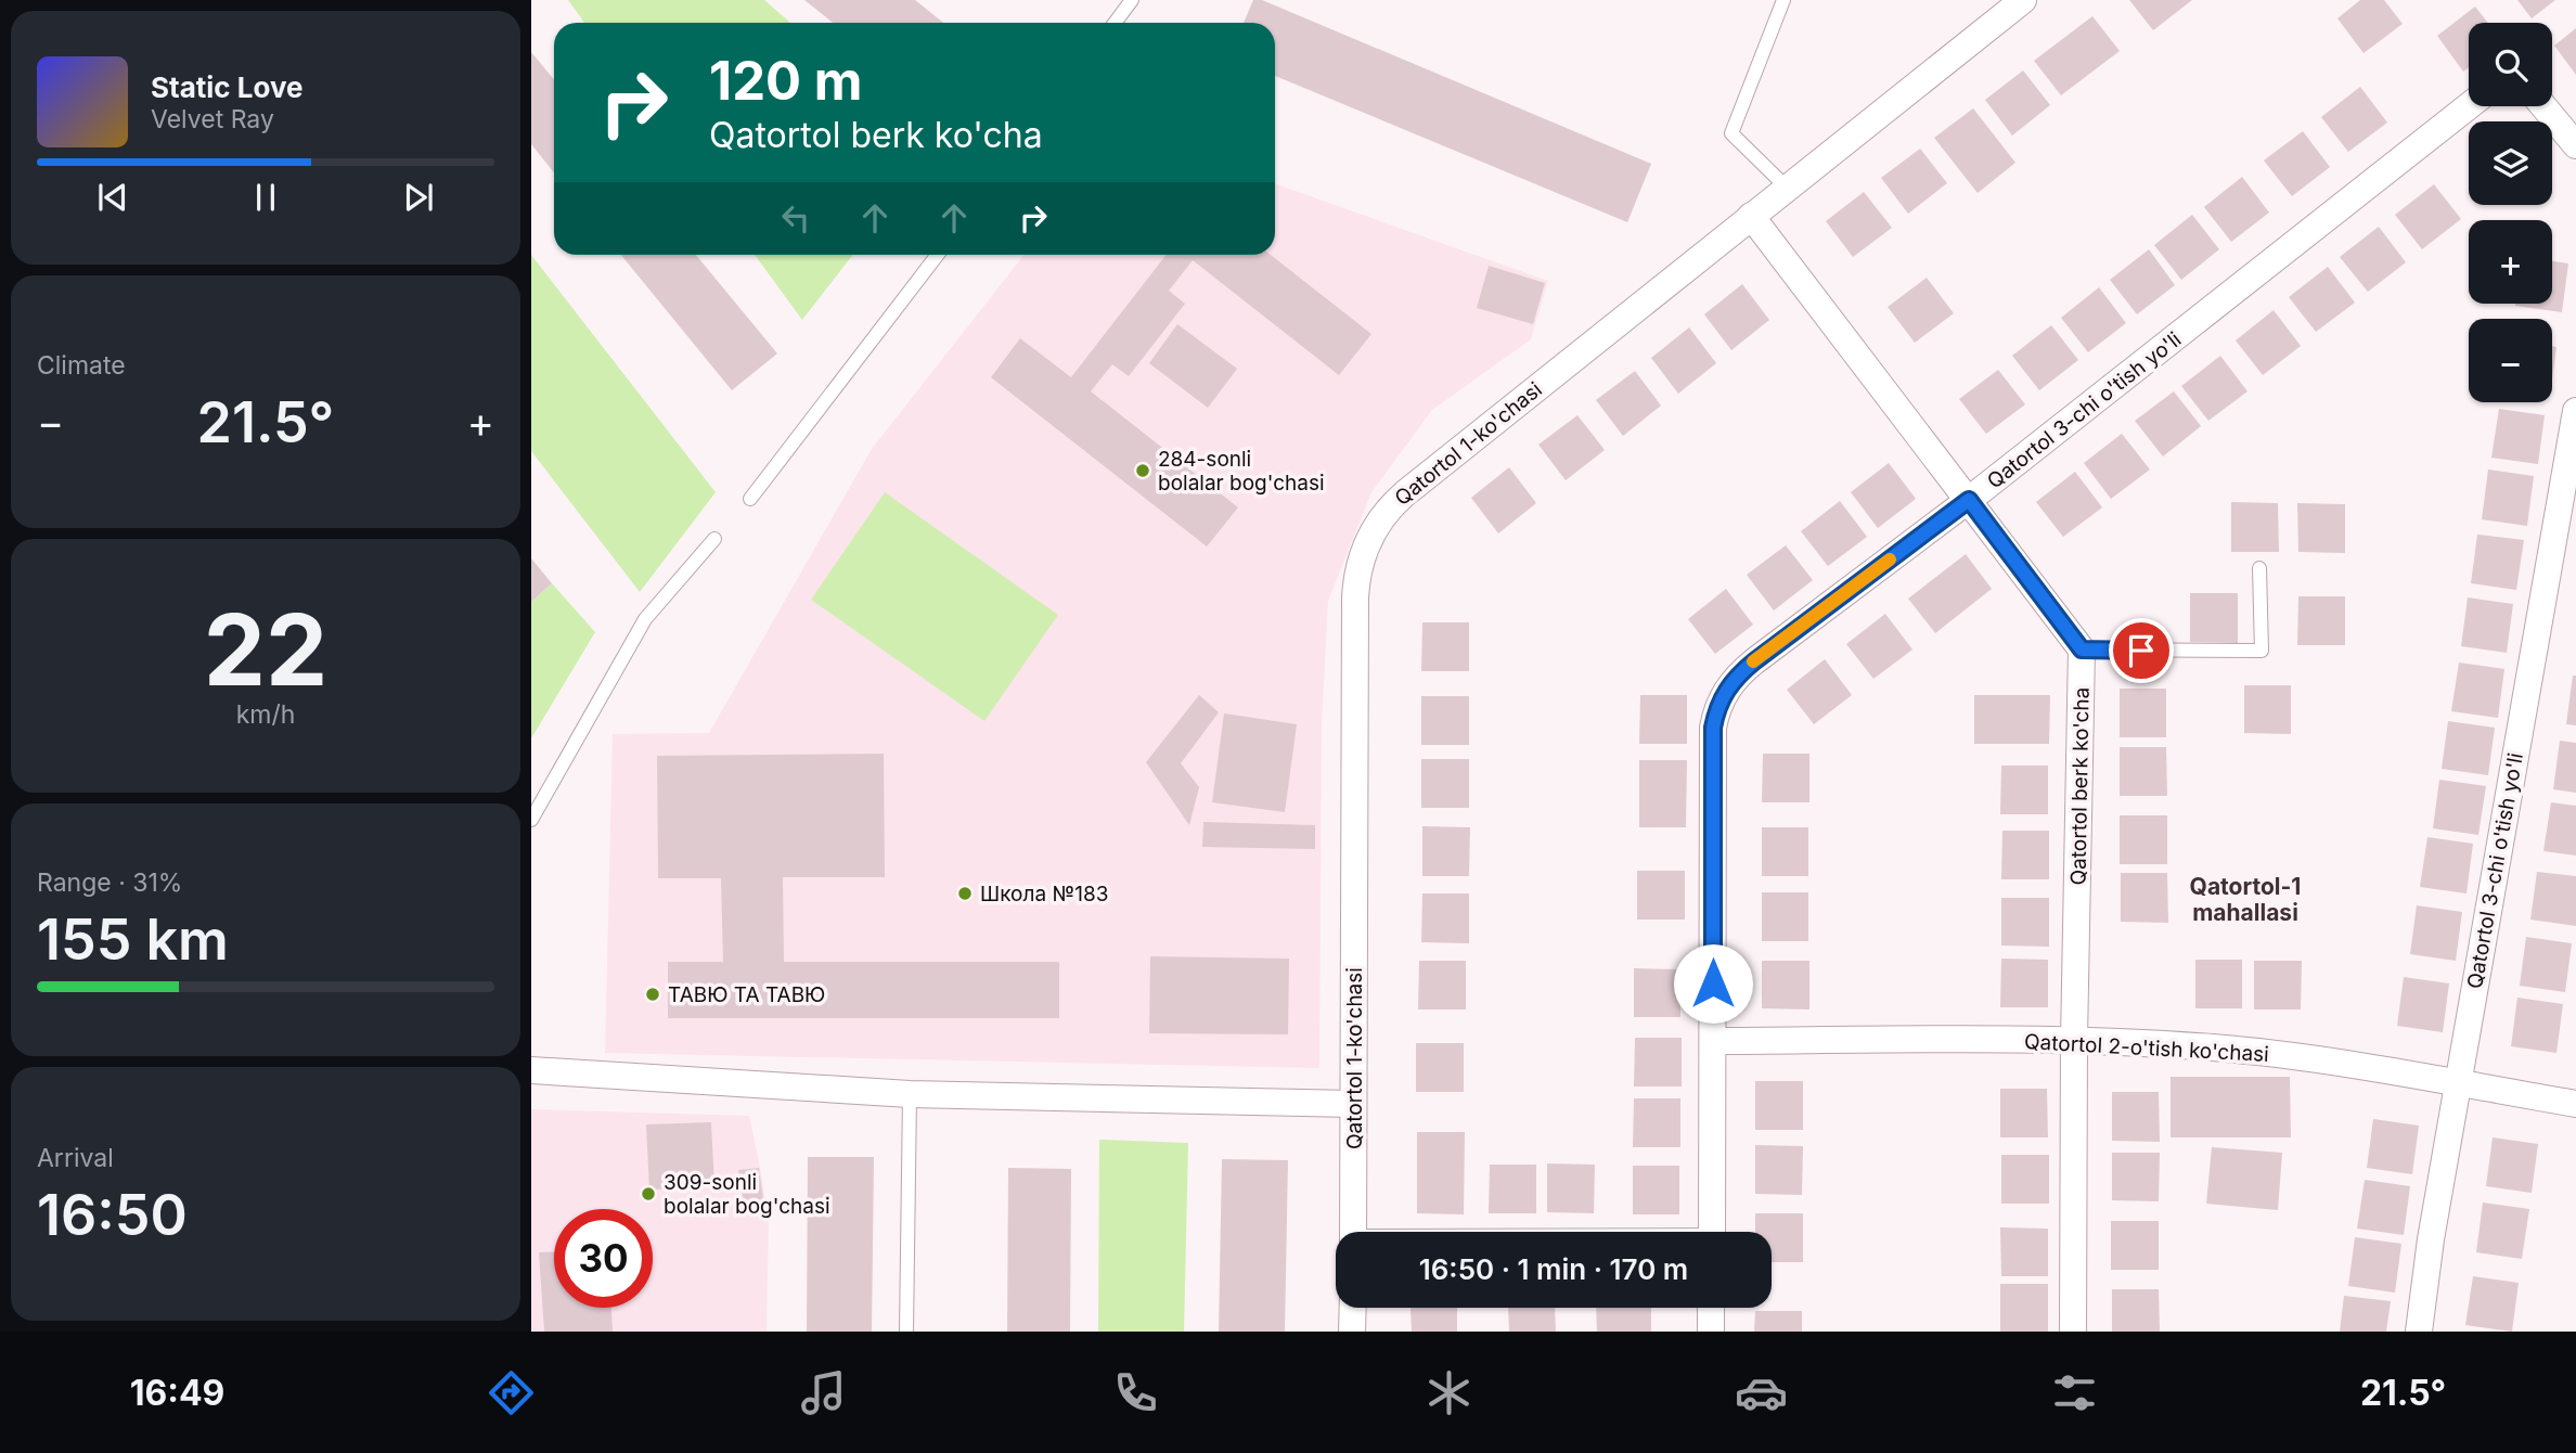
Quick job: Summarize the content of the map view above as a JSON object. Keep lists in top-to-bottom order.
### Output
{
  "streets": {
    "street": [
      "Qatortol 3-chi o'tish yo'li",
      "Qatortol 1-ko'chasi",
      "Qatortol berk ko'cha",
      "Qatortol 2-o'tish ko'chasi"
    ]
  },
  "crossings": [
    ["Qatortol 3-chi o'tish yo'li", "Qatortol 2-o'tish ko'chasi"],
    ["Qatortol berk ko'cha", "Qatortol 2-o'tish ko'chasi"]
  ],
  "districts": ["Qatortol-1 mahallasi"],
  "places": [
    "284-sonli bolalar bog'chasi",
    "Школа №183",
    "ТАВЮ ТА ТАВЮ",
    "309-sonli bolalar bog'chasi"
  ],
  "page": {
    "map_buttons": ["+", "−"],
    "turn": ["120 m", "Qatortol berk ko'cha"],
    "song": ["Static Love", "Velvet Ray"],
    "tile": [
      "Climate",
      ["22", "km/h"],
      ["Range · 31%", "155 km"],
      ["Arrival", "16:50"]
    ],
    "heat": ["−", "21.5°", "+"],
    "limit": "30",
    "trip": "16:50 · 1 min · 170 m",
    "tabs": ["16:49", "21.5°"]
  }
}
